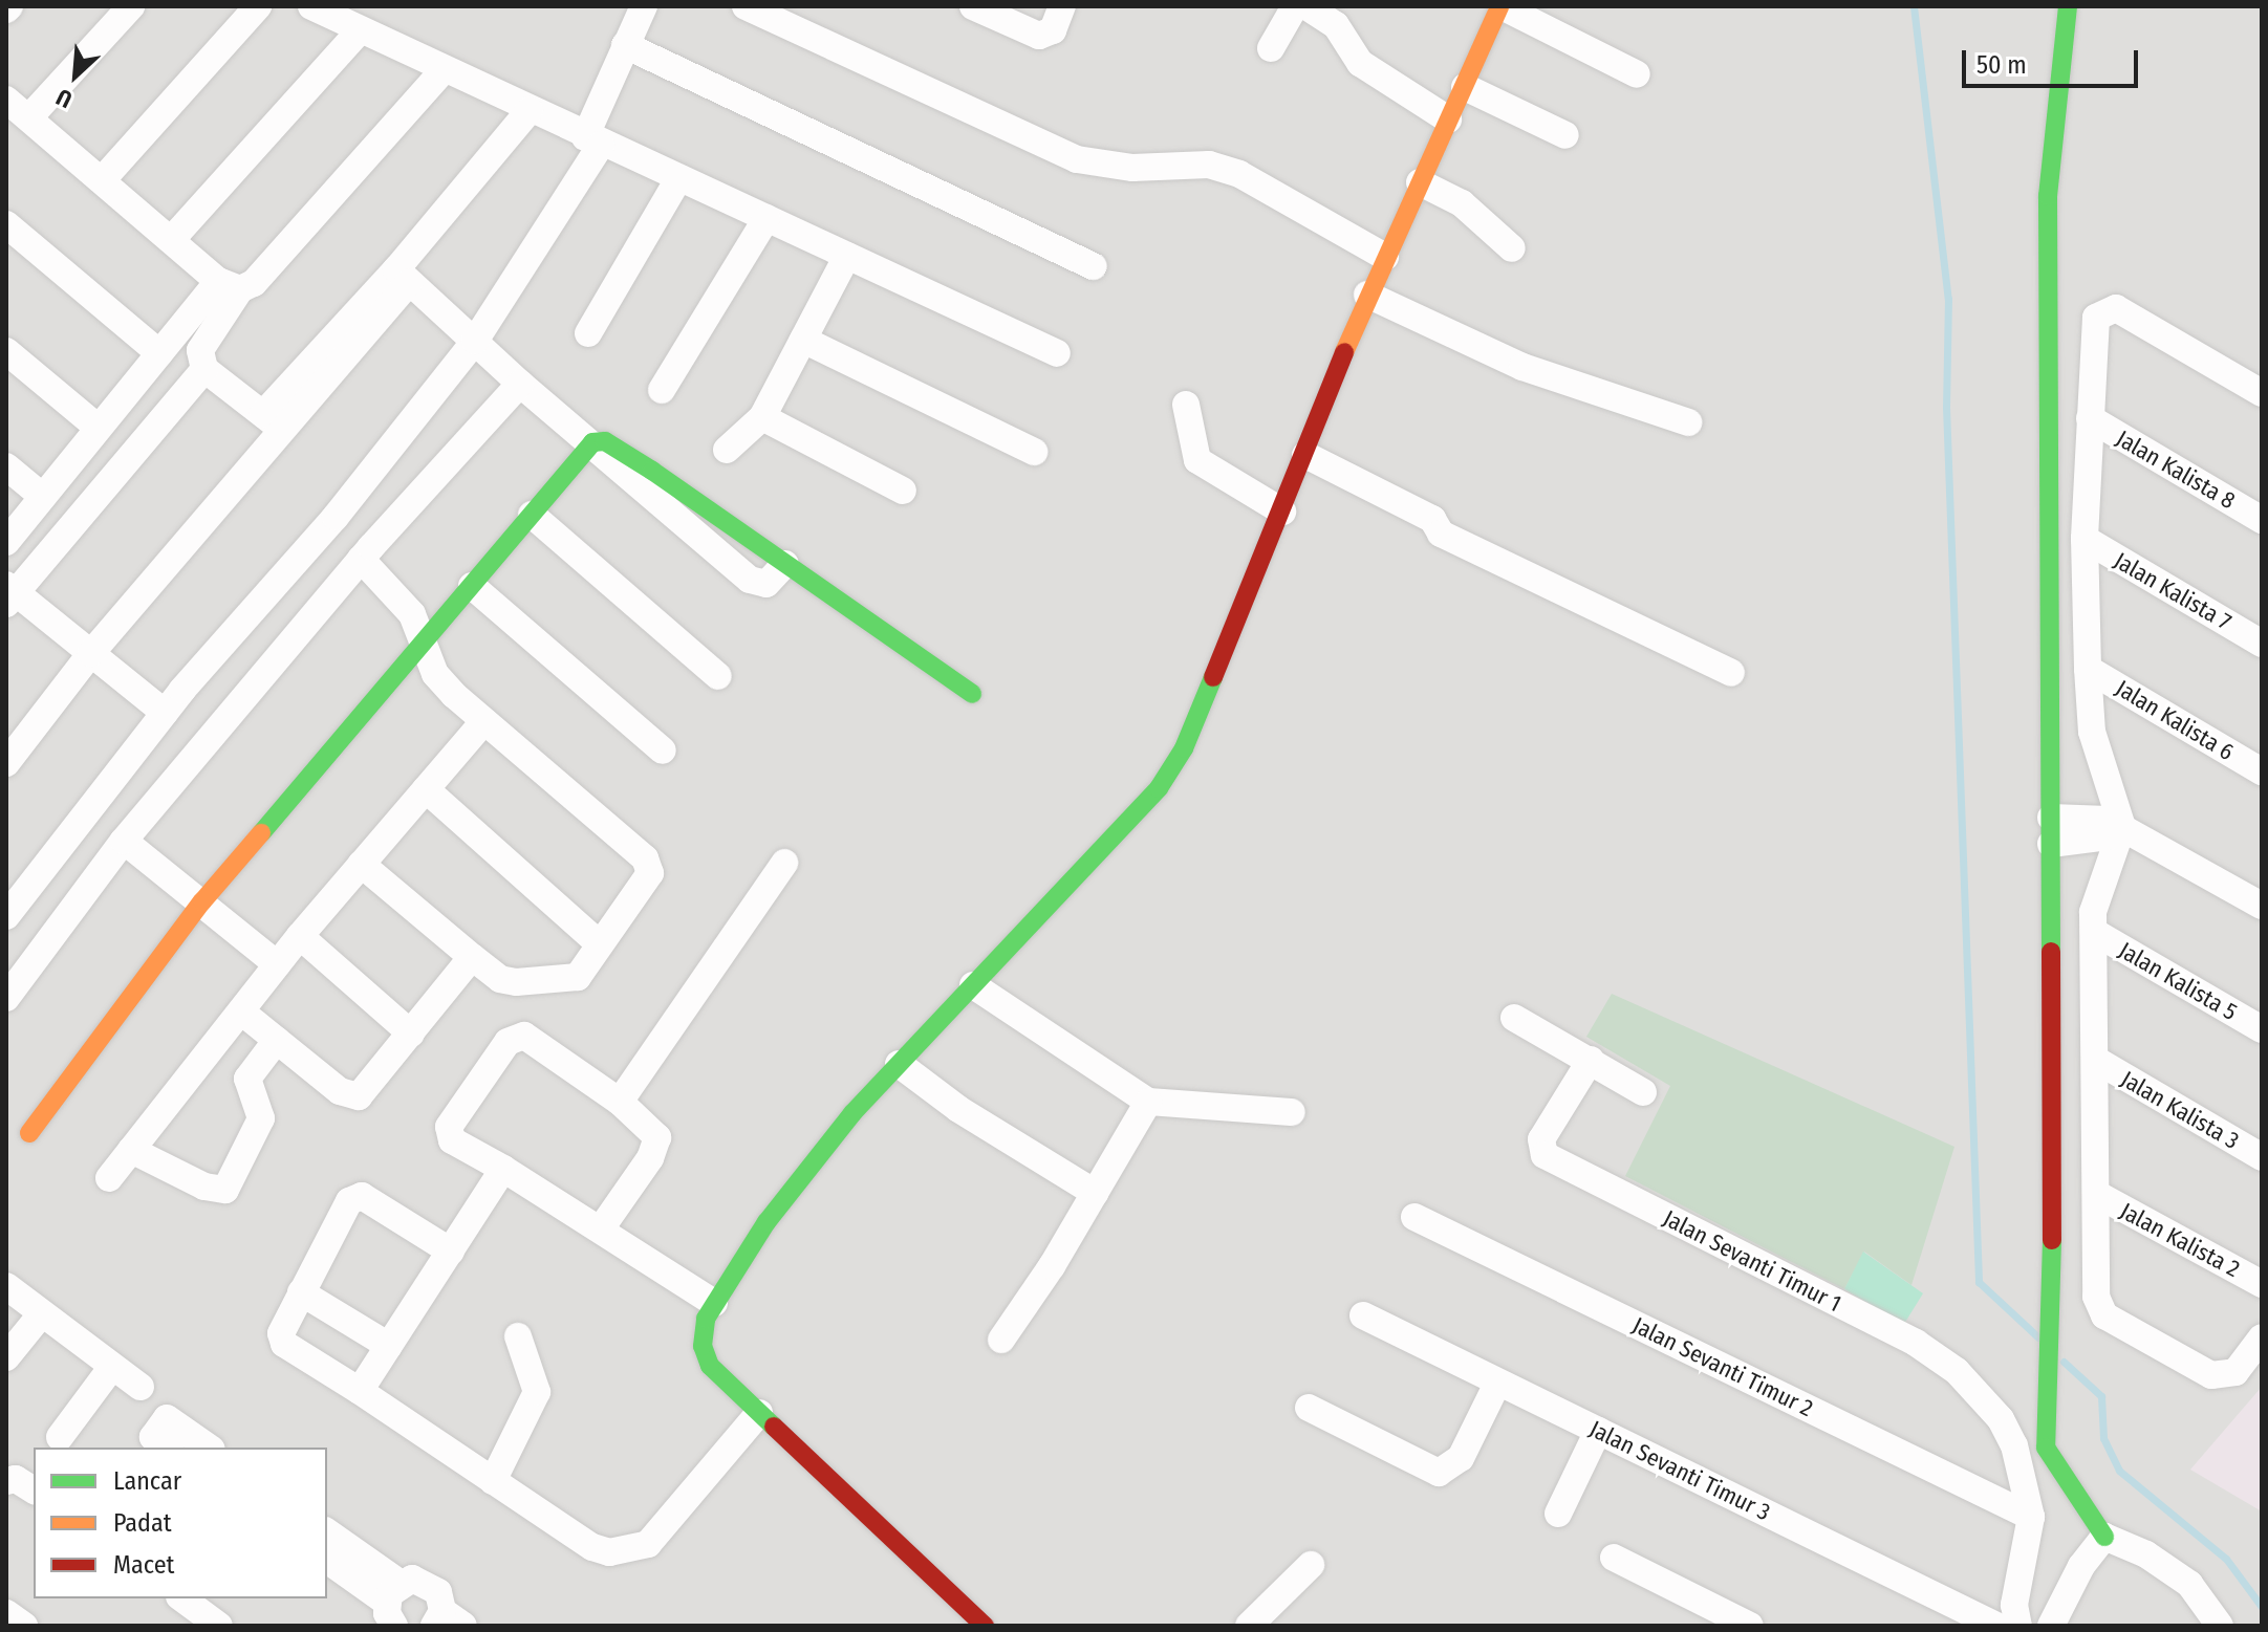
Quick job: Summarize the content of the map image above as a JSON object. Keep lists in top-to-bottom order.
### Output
{
  "streets": {
    "street": [
      "Jalan Kalista 8",
      "Jalan Kalista 7",
      "Jalan Kalista 6",
      "Jalan Kalista 5",
      "Jalan Kalista 3",
      "Jalan Kalista 2",
      "Jalan Sevanti Timur 1",
      "Jalan Sevanti Timur 2",
      "Jalan Sevanti Timur 3"
    ]
  },
  "crossings": [
    ["Jalan Sevanti Timur 1", "Jalan Sevanti Timur 2"]
  ],
  "legend": ["Lancar", "Padat", "Macet"],
  "scale_bar": "50 m",
  "north": "bottom left"
}
